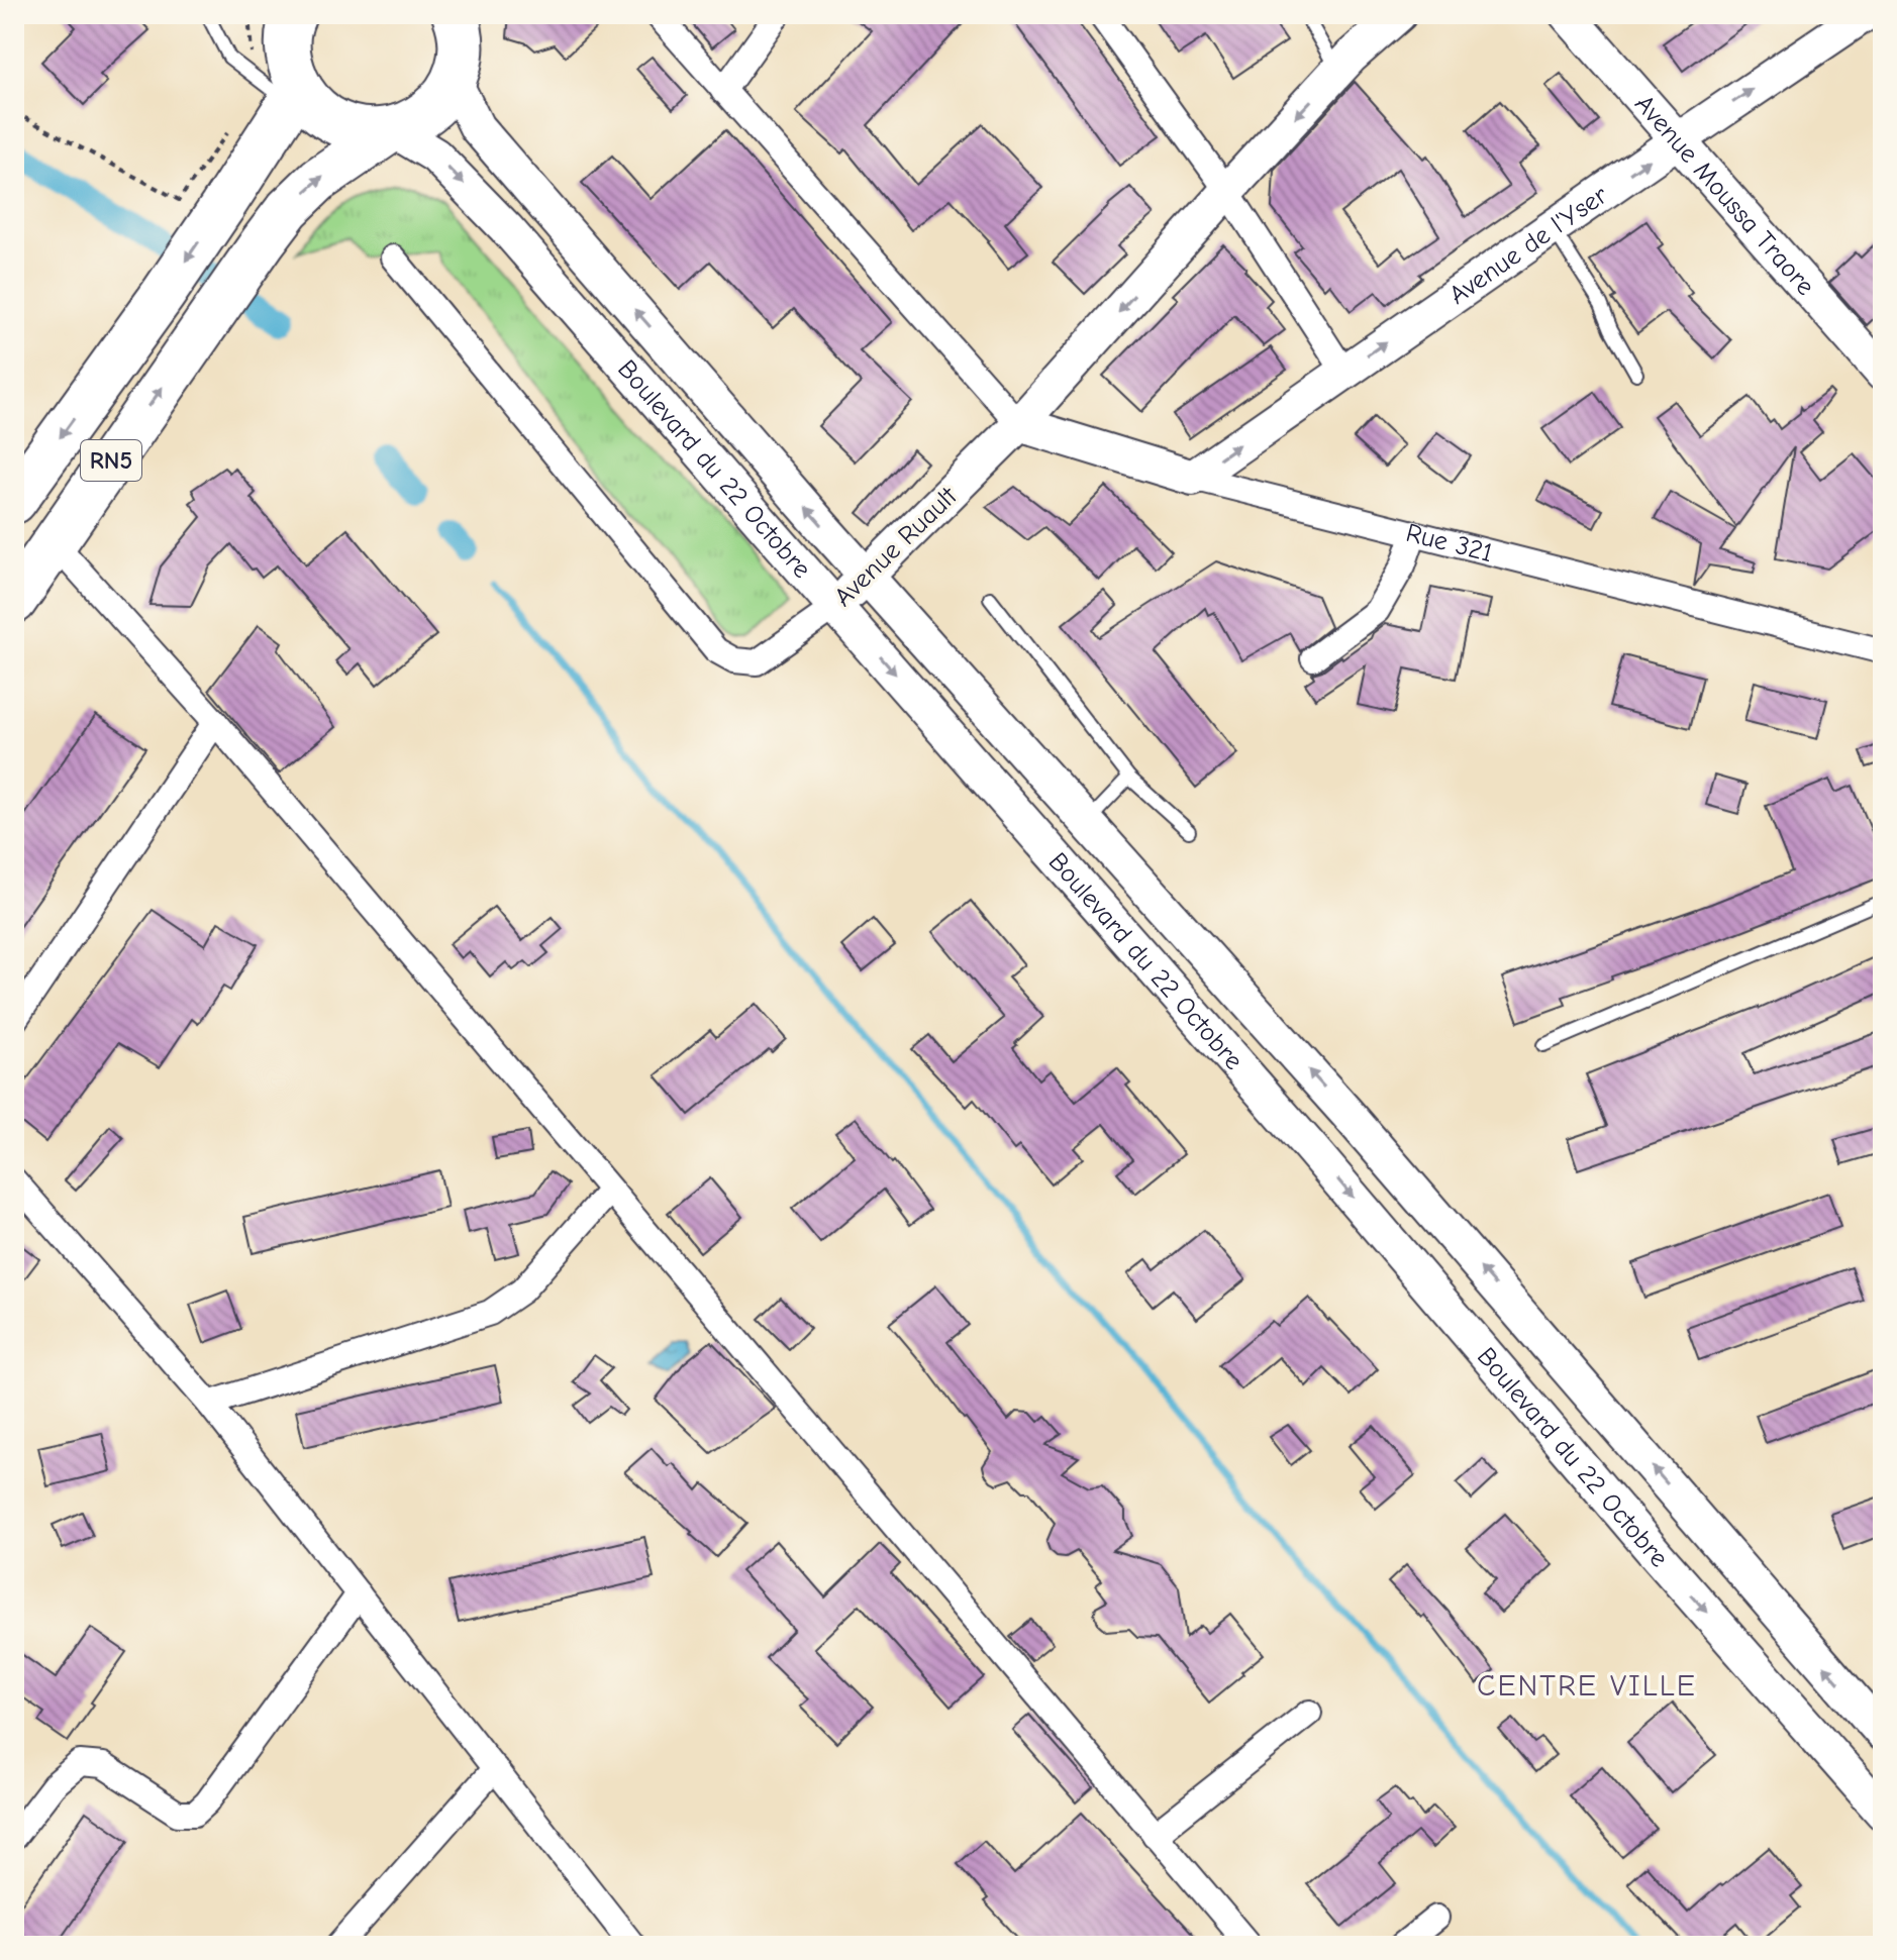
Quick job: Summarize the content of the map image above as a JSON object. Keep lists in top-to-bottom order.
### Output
{
  "streets": {
    "highway": ["RN5"],
    "main road": [
      "Avenue Moussa Traore",
      "Avenue de l'Yser",
      "Boulevard du 22 Octobre",
      "Rue 321",
      "Avenue Ruault"
    ]
  },
  "crossings": [
    ["Avenue Moussa Traore", "Avenue de l'Yser"],
    ["Avenue de l'Yser", "Rue 321"],
    ["RN5", "Boulevard du 22 Octobre"],
    ["Boulevard du 22 Octobre", "Avenue Ruault"],
    ["Rue 321", "Avenue Ruault"]
  ],
  "one_way": ["Avenue de l'Yser"],
  "districts": ["CENTRE VILLE"]
}
